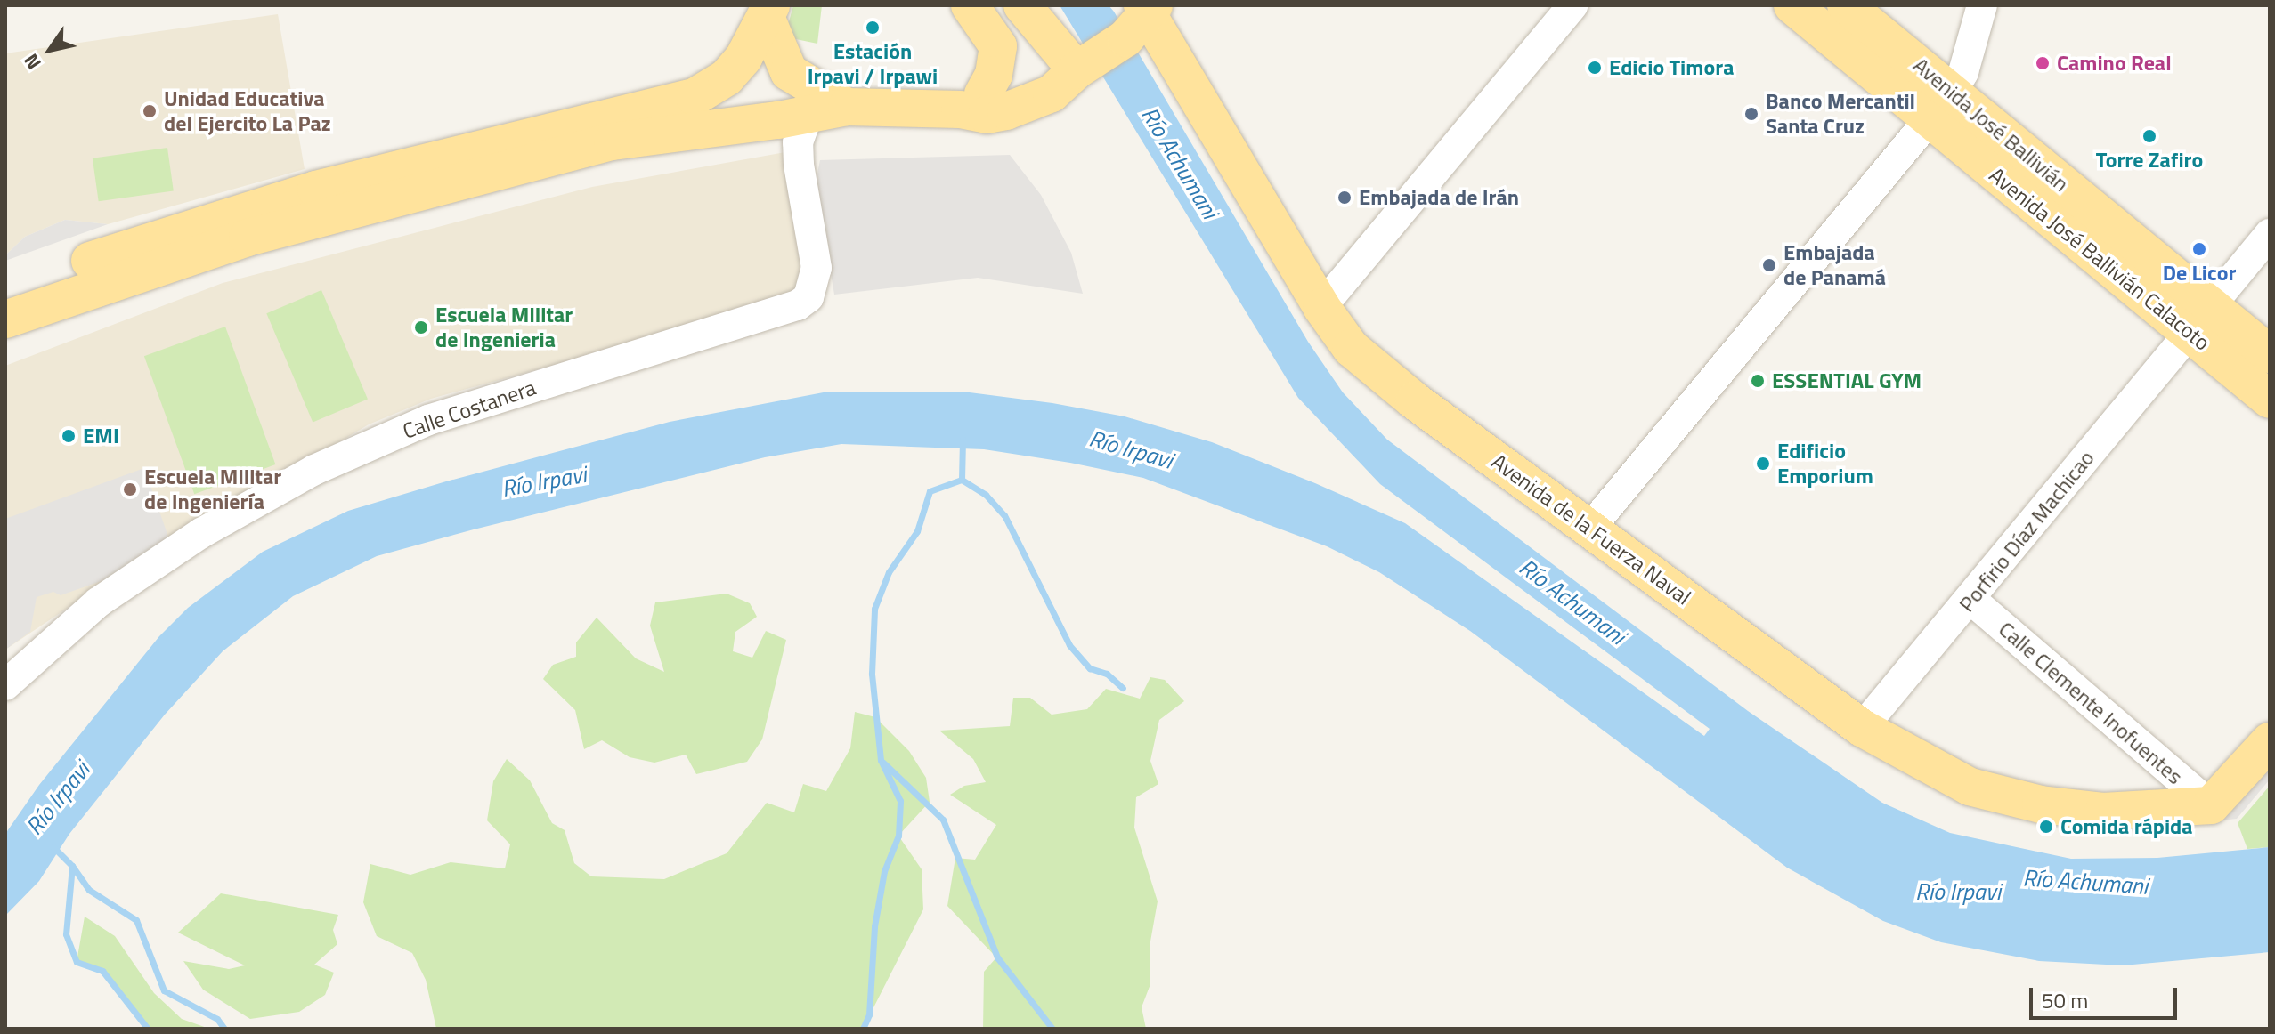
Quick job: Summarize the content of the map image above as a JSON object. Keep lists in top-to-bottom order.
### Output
{
  "streets": {
    "main road": ["Avenida José Ballivián", "Avenida José Ballivián Calacoto", "Avenida de la Fuerza Naval"],
    "street": ["Calle Costanera", "Porfirio Díaz Machicao", "Calle Clemente Inofuentes"]
  },
  "crossings": [
    ["Avenida José Ballivián", "Avenida José Ballivián Calacoto"],
    ["Avenida José Ballivián Calacoto", "Porfirio Díaz Machicao"],
    ["Avenida de la Fuerza Naval", "Porfirio Díaz Machicao"],
    ["Avenida de la Fuerza Naval", "Calle Clemente Inofuentes"],
    ["Porfirio Díaz Machicao", "Calle Clemente Inofuentes"]
  ],
  "water": ["Río Achumani", "Río Irpavi"],
  "places": [
    "Estación Irpavi / Irpawi",
    "Camino Real",
    "Edicio Timora",
    "Unidad Educativa del Ejercito La Paz",
    "Banco Mercantil Santa Cruz",
    "Torre Zafiro",
    "Embajada de Irán",
    "De Licor",
    "Embajada de Panamá",
    "Escuela Militar de Ingenieria",
    "ESSENTIAL GYM",
    "EMI",
    "Edificio Emporium",
    "Escuela Militar de Ingeniería",
    "Comida rápida"
  ],
  "scale_bar": "50 m",
  "north": "bottom left"
}
